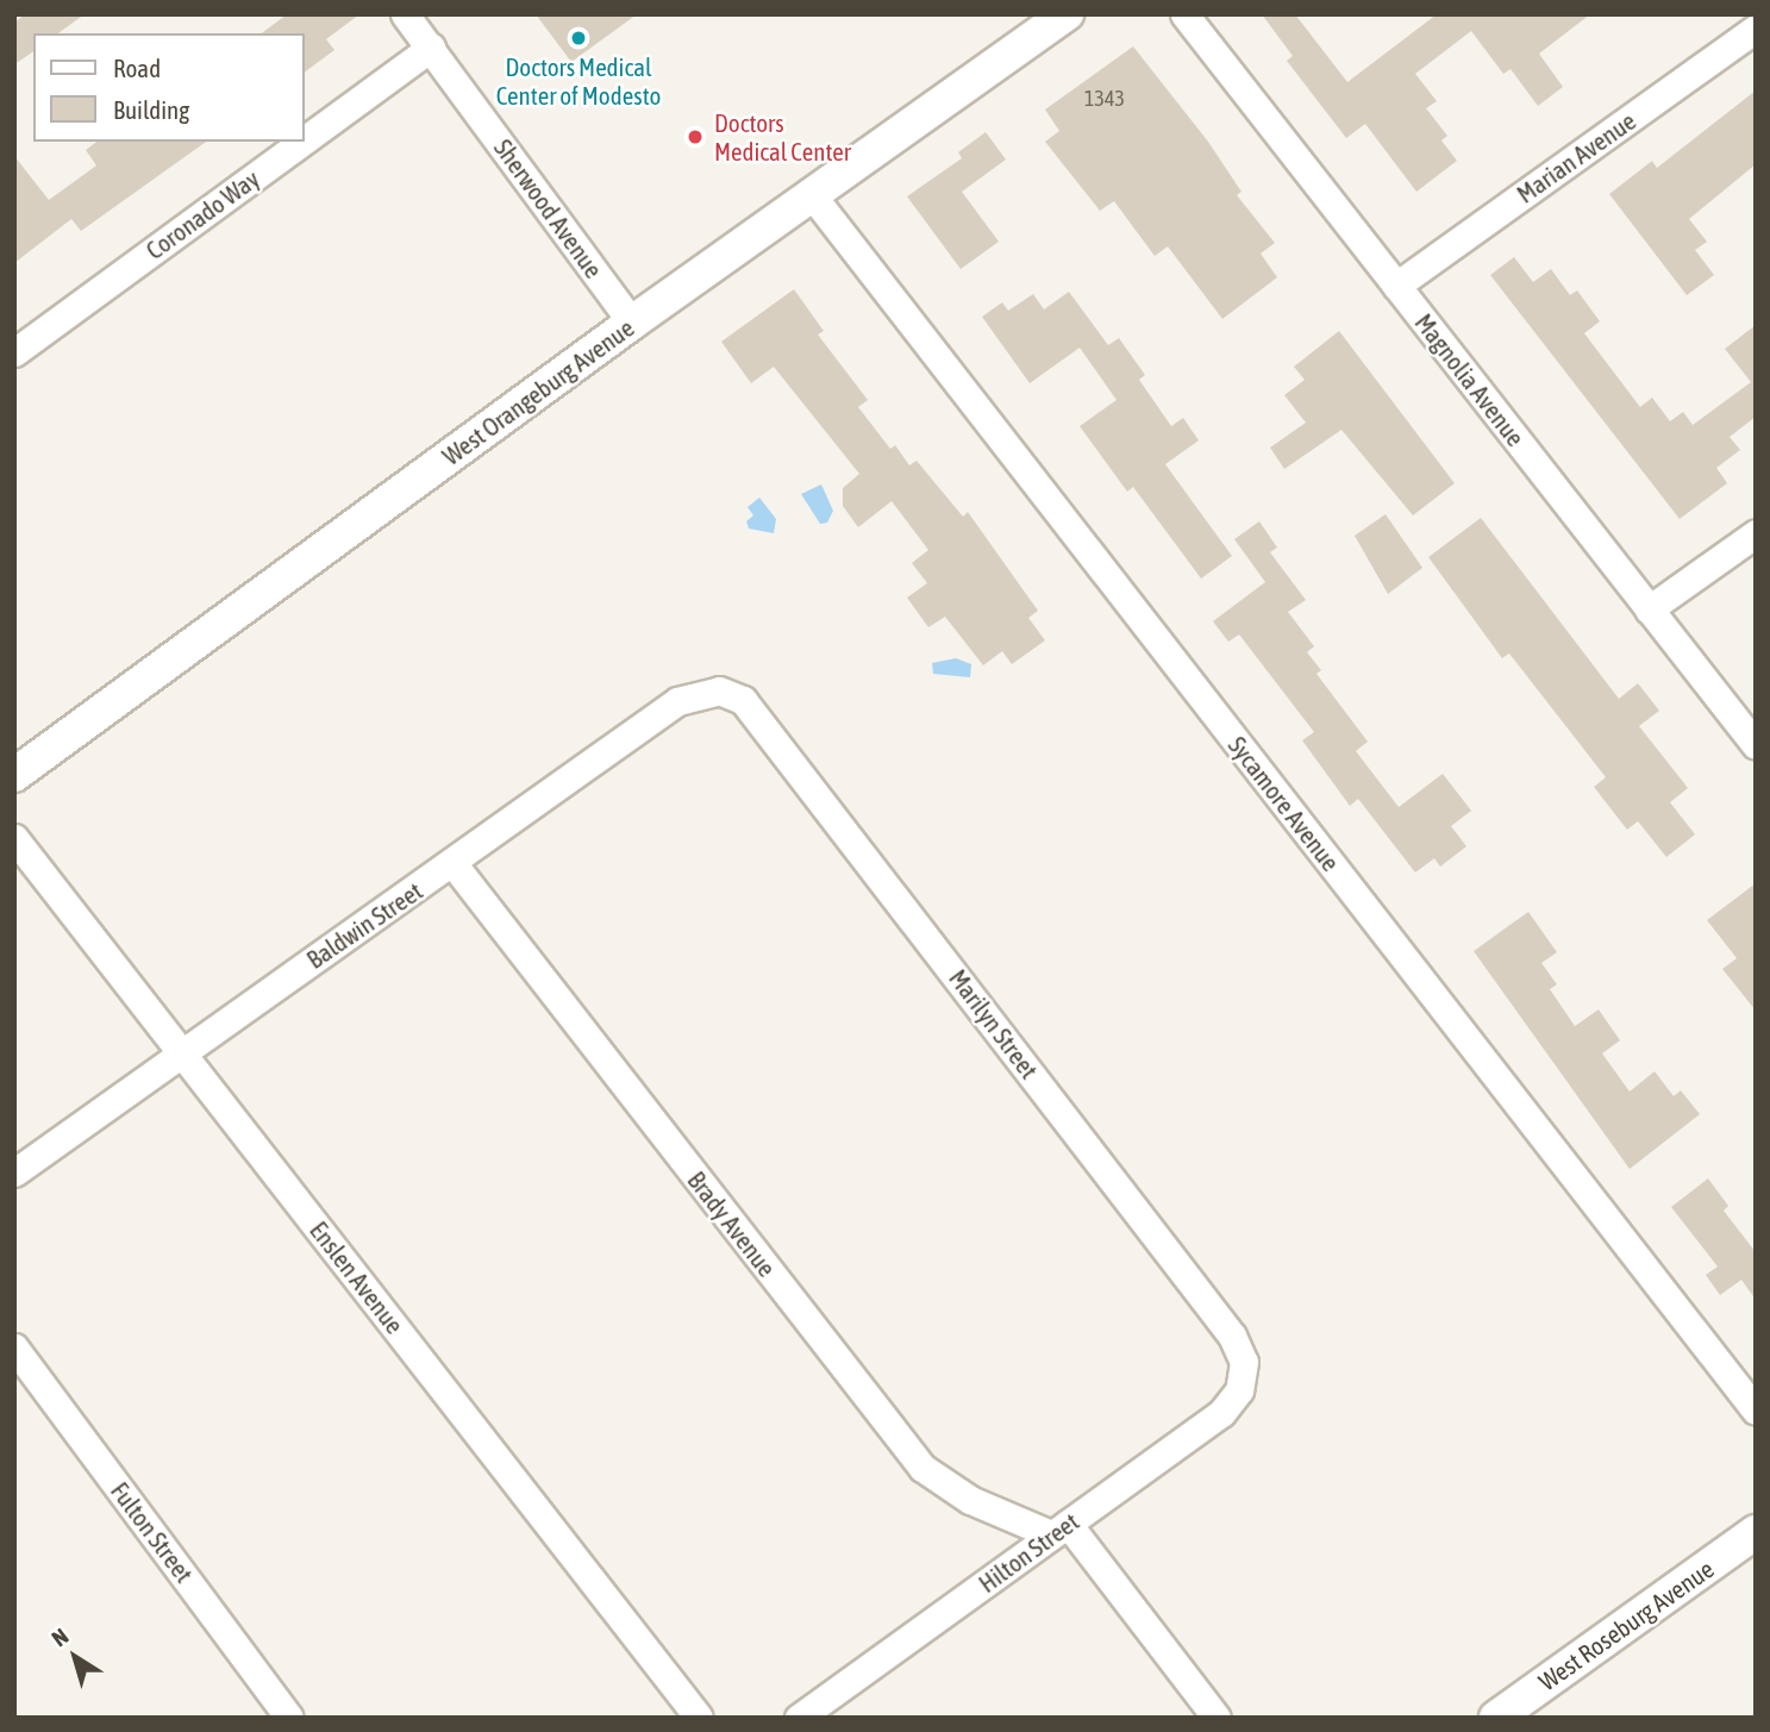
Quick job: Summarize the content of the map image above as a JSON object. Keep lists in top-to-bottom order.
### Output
{
  "streets": {
    "street": [
      "Marian Avenue",
      "Sherwood Avenue",
      "Coronado Way",
      "Magnolia Avenue",
      "West Orangeburg Avenue",
      "Sycamore Avenue",
      "Baldwin Street",
      "Marilyn Street",
      "Brady Avenue",
      "Enslen Avenue",
      "Fulton Street",
      "Hilton Street",
      "West Roseburg Avenue"
    ]
  },
  "crossings": [
    ["Marian Avenue", "Magnolia Avenue"],
    ["Sherwood Avenue", "Coronado Way"],
    ["Sherwood Avenue", "West Orangeburg Avenue"],
    ["West Orangeburg Avenue", "Sycamore Avenue"],
    ["Baldwin Street", "Marilyn Street"],
    ["Baldwin Street", "Brady Avenue"],
    ["Baldwin Street", "Enslen Avenue"],
    ["Marilyn Street", "Hilton Street"],
    ["Brady Avenue", "Hilton Street"]
  ],
  "places": ["Doctors Medical Center of Modesto", "Doctors Medical Center"],
  "house_numbers": ["1343"],
  "legend": ["Road", "Building"],
  "north": "top left"
}
